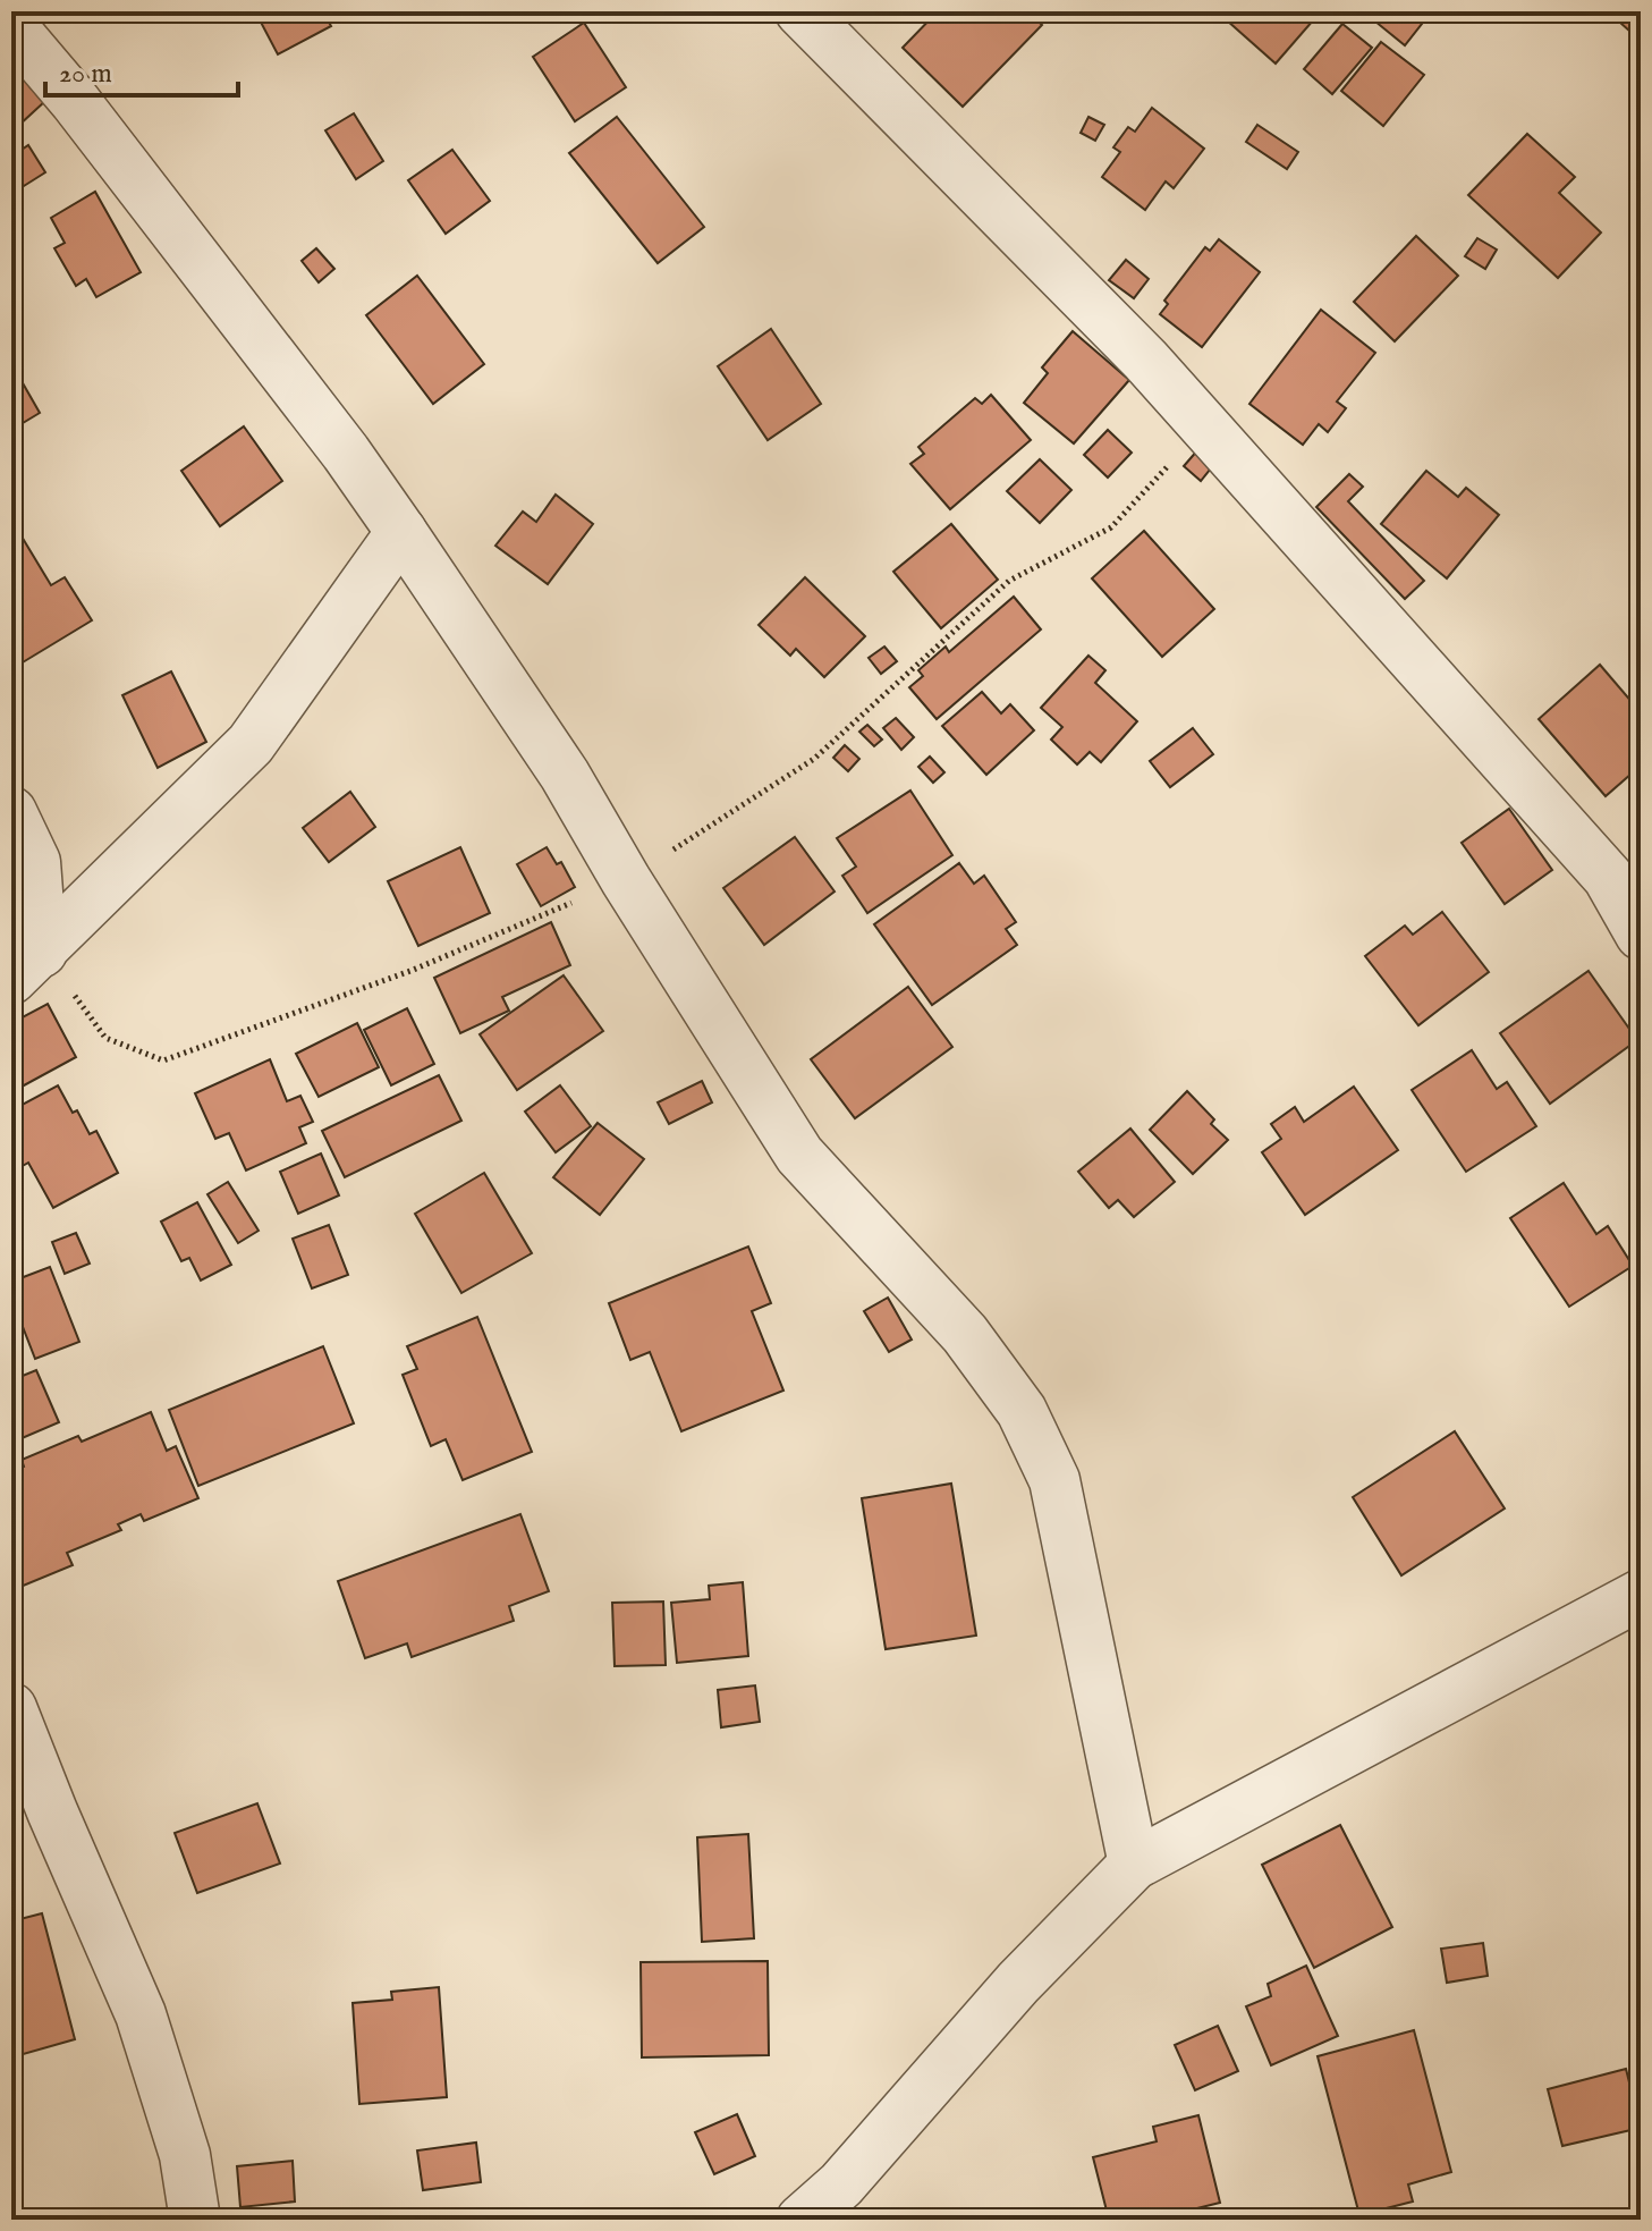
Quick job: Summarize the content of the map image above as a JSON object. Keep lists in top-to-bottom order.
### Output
{
  "scale_bar": "20 m"
}
